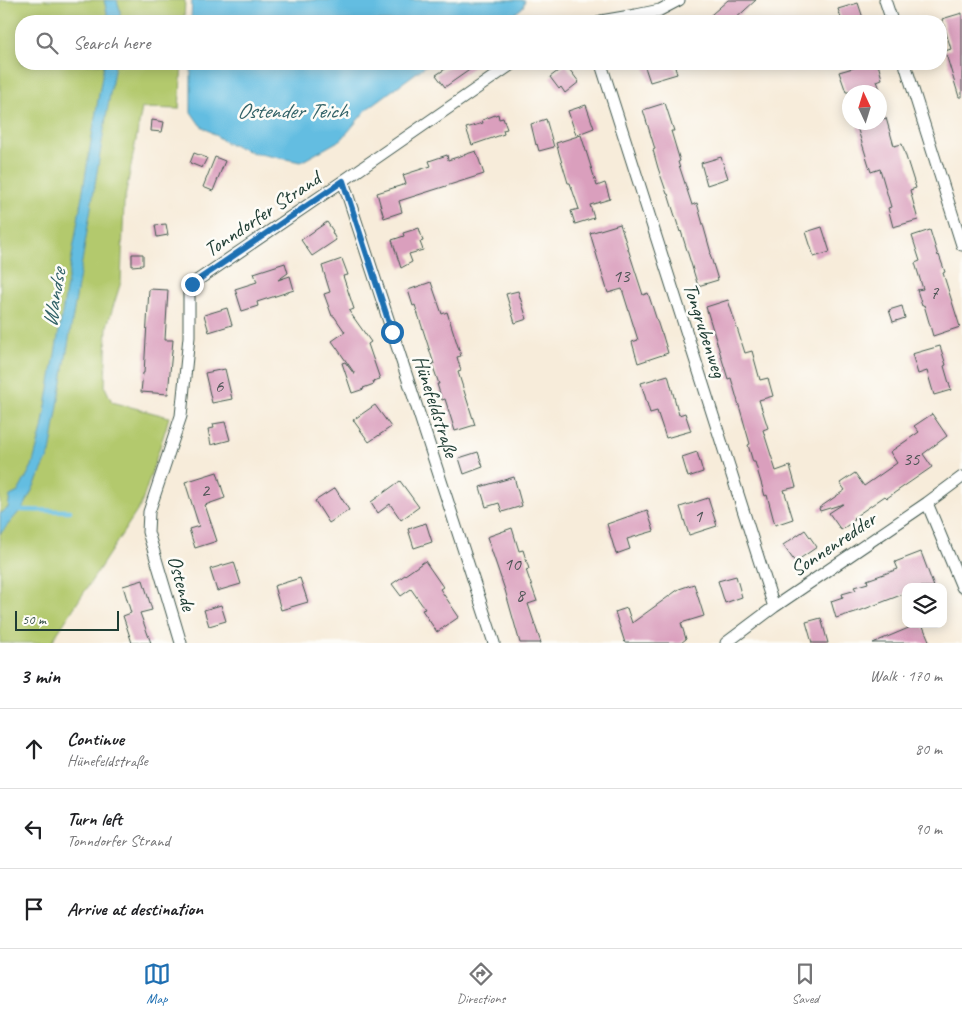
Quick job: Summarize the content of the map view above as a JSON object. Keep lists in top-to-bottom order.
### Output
{
  "streets": {
    "street": [
      "Tonndorfer Strand",
      "Tongrubenweg",
      "Hünefeldstraße",
      "Sonnenredder",
      "Ostende"
    ]
  },
  "crossings": [
    ["Tonndorfer Strand", "Hünefeldstraße"],
    ["Tonndorfer Strand", "Ostende"],
    ["Tongrubenweg", "Sonnenredder"]
  ],
  "water": ["Ostender Teich", "Wandse"],
  "house_numbers": [
    "13",
    "7",
    "6",
    "35",
    "2",
    "1",
    "10",
    "8"
  ],
  "scale_bar": "50 m",
  "north": "top",
  "page": {
    "search": "Search here",
    "scale": "50 m",
    "heading": ["3 min", "Walk · 170 m"],
    "list": [
      ["Continue", "Hünefeldstraße", "80 m"],
      ["Turn left", "Tonndorfer Strand", "90 m"],
      "Arrive at destination"
    ],
    "nav": ["Map", "Directions", "Saved"]
  }
}
